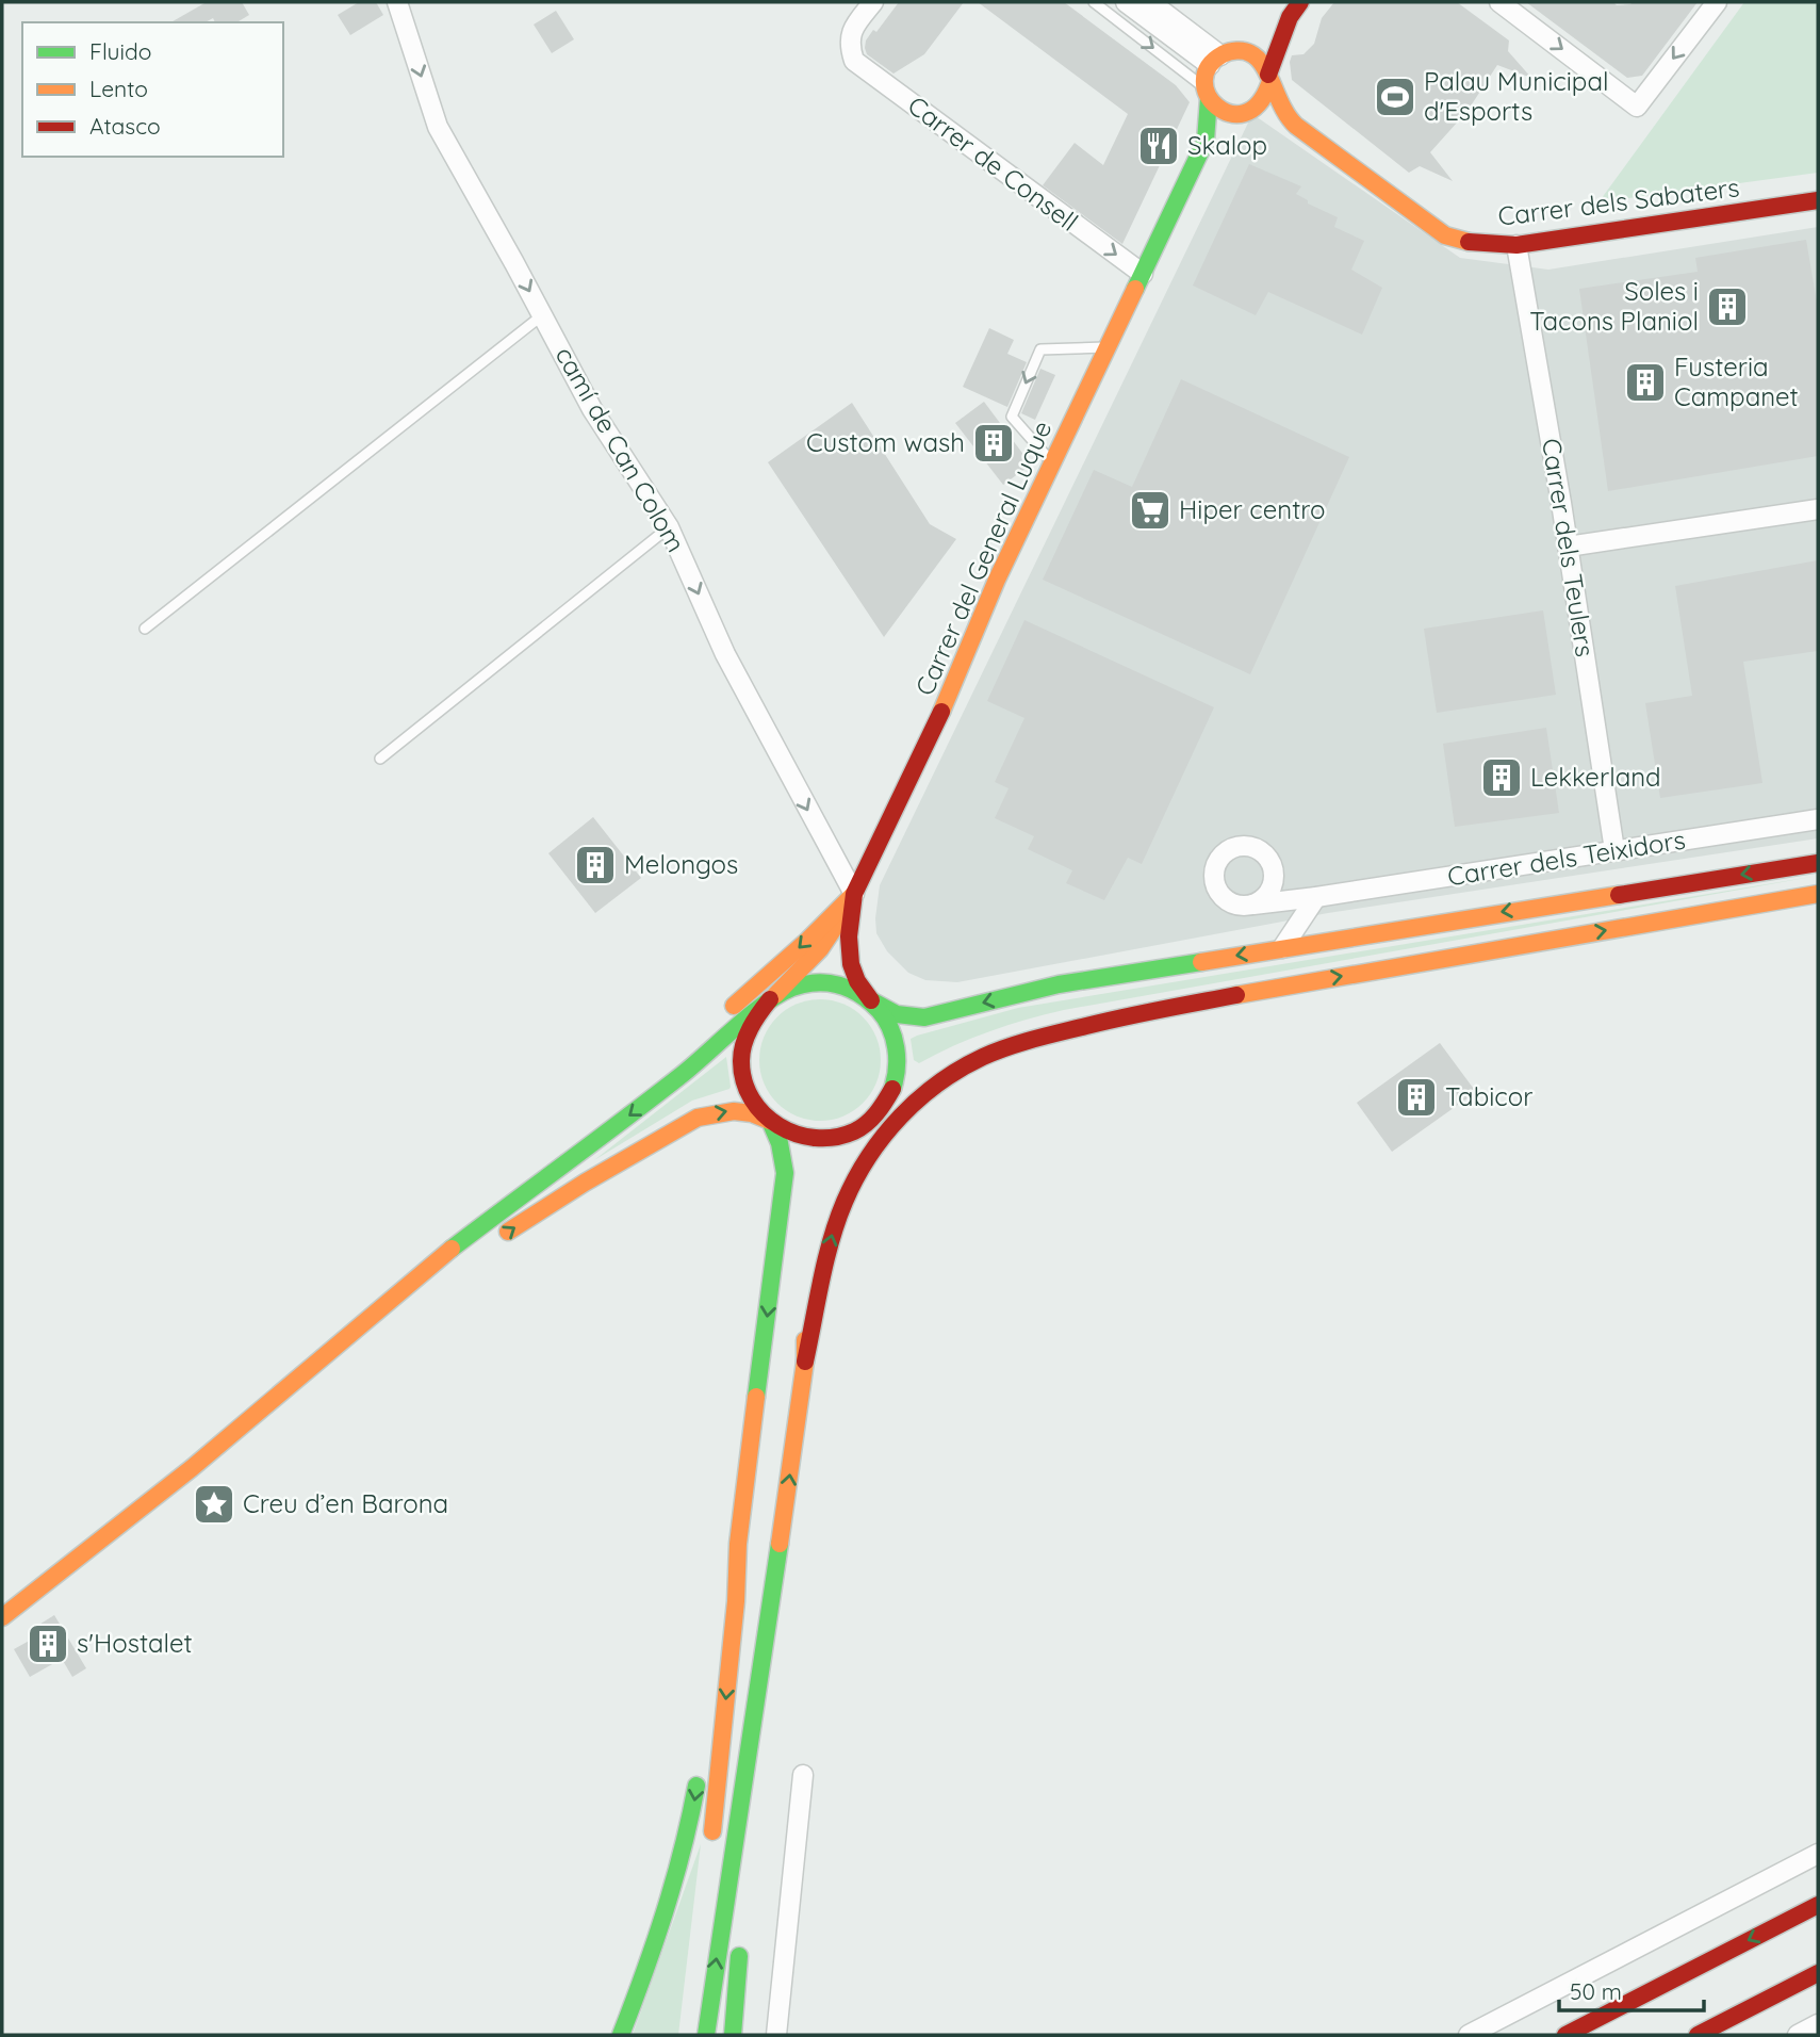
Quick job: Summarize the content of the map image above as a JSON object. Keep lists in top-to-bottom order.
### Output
{
  "streets": {
    "main road": ["Carrer dels Sabaters", "Carrer del General Luque"],
    "street": [
      "Carrer de Consell",
      "camí de Can Colom",
      "Carrer dels Teulers",
      "Carrer dels Teixidors"
    ]
  },
  "crossings": [
    ["Carrer de Consell", "Carrer del General Luque"],
    ["Carrer dels Sabaters", "Carrer dels Teulers"],
    ["Carrer dels Sabaters", "Carrer del General Luque"],
    ["camí de Can Colom", "Carrer del General Luque"],
    ["Carrer dels Teulers", "Carrer dels Teixidors"]
  ],
  "one_way": ["Carrer de Consell", "camí de Can Colom"],
  "places": {
    "sports": ["Palau Municipal d'Esports"],
    "restaurant": ["Skalop"],
    "building": [
      "Soles i Tacons Planiol",
      "Fusteria Campanet",
      "Custom wash",
      "Lekkerland",
      "Melongos",
      "Tabicor",
      "s'Hostalet"
    ],
    "supermarket": ["Hiper centro"],
    "place": ["Creu d’en Barona"]
  },
  "legend": ["Fluido", "Lento", "Atasco"],
  "scale_bar": "50 m"
}
